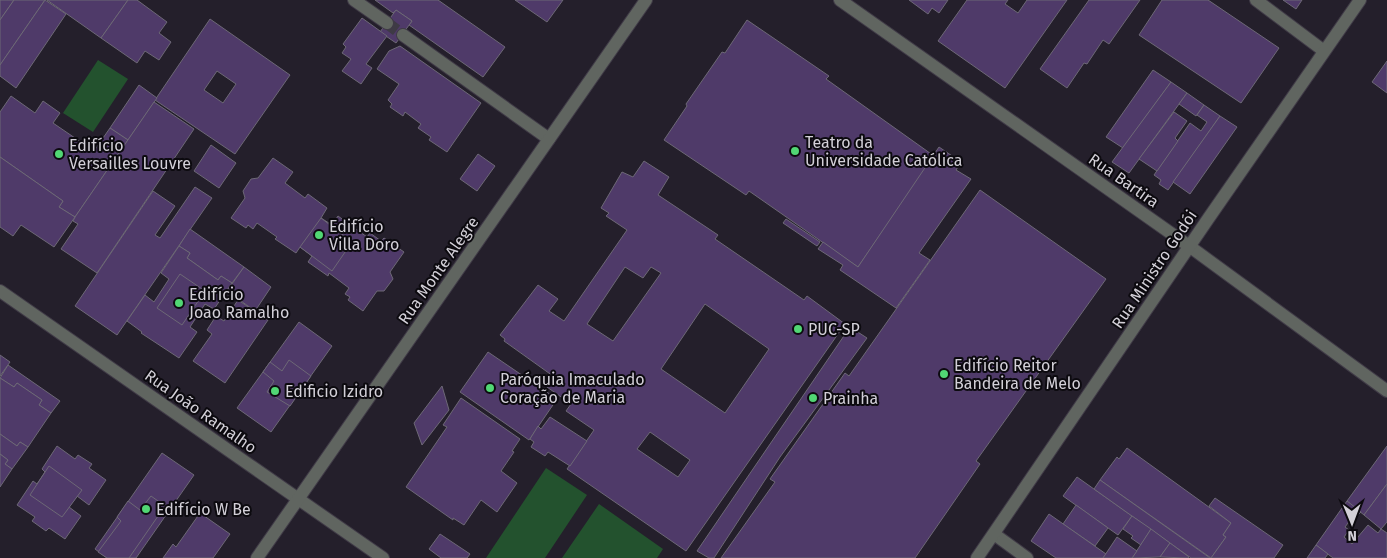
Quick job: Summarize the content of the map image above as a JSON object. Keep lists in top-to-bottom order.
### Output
{
  "streets": {
    "street": [
      "Rua Bartira",
      "Rua Ministro Godói",
      "Rua Monte Alegre",
      "Rua João Ramalho"
    ]
  },
  "crossings": [
    ["Rua Bartira", "Rua Ministro Godói"],
    ["Rua Monte Alegre", "Rua João Ramalho"]
  ],
  "places": [
    "Teatro da Universidade Católica",
    "Edifício Versailles Louvre",
    "Edifício Villa Doro",
    "Edifício Joao Ramalho",
    "PUC-SP",
    "Edifício Reitor Bandeira de Melo",
    "Paróquia Imaculado Coração de Maria",
    "Edificio Izidro",
    "Prainha",
    "Edifício W Be"
  ],
  "north": "bottom"
}
